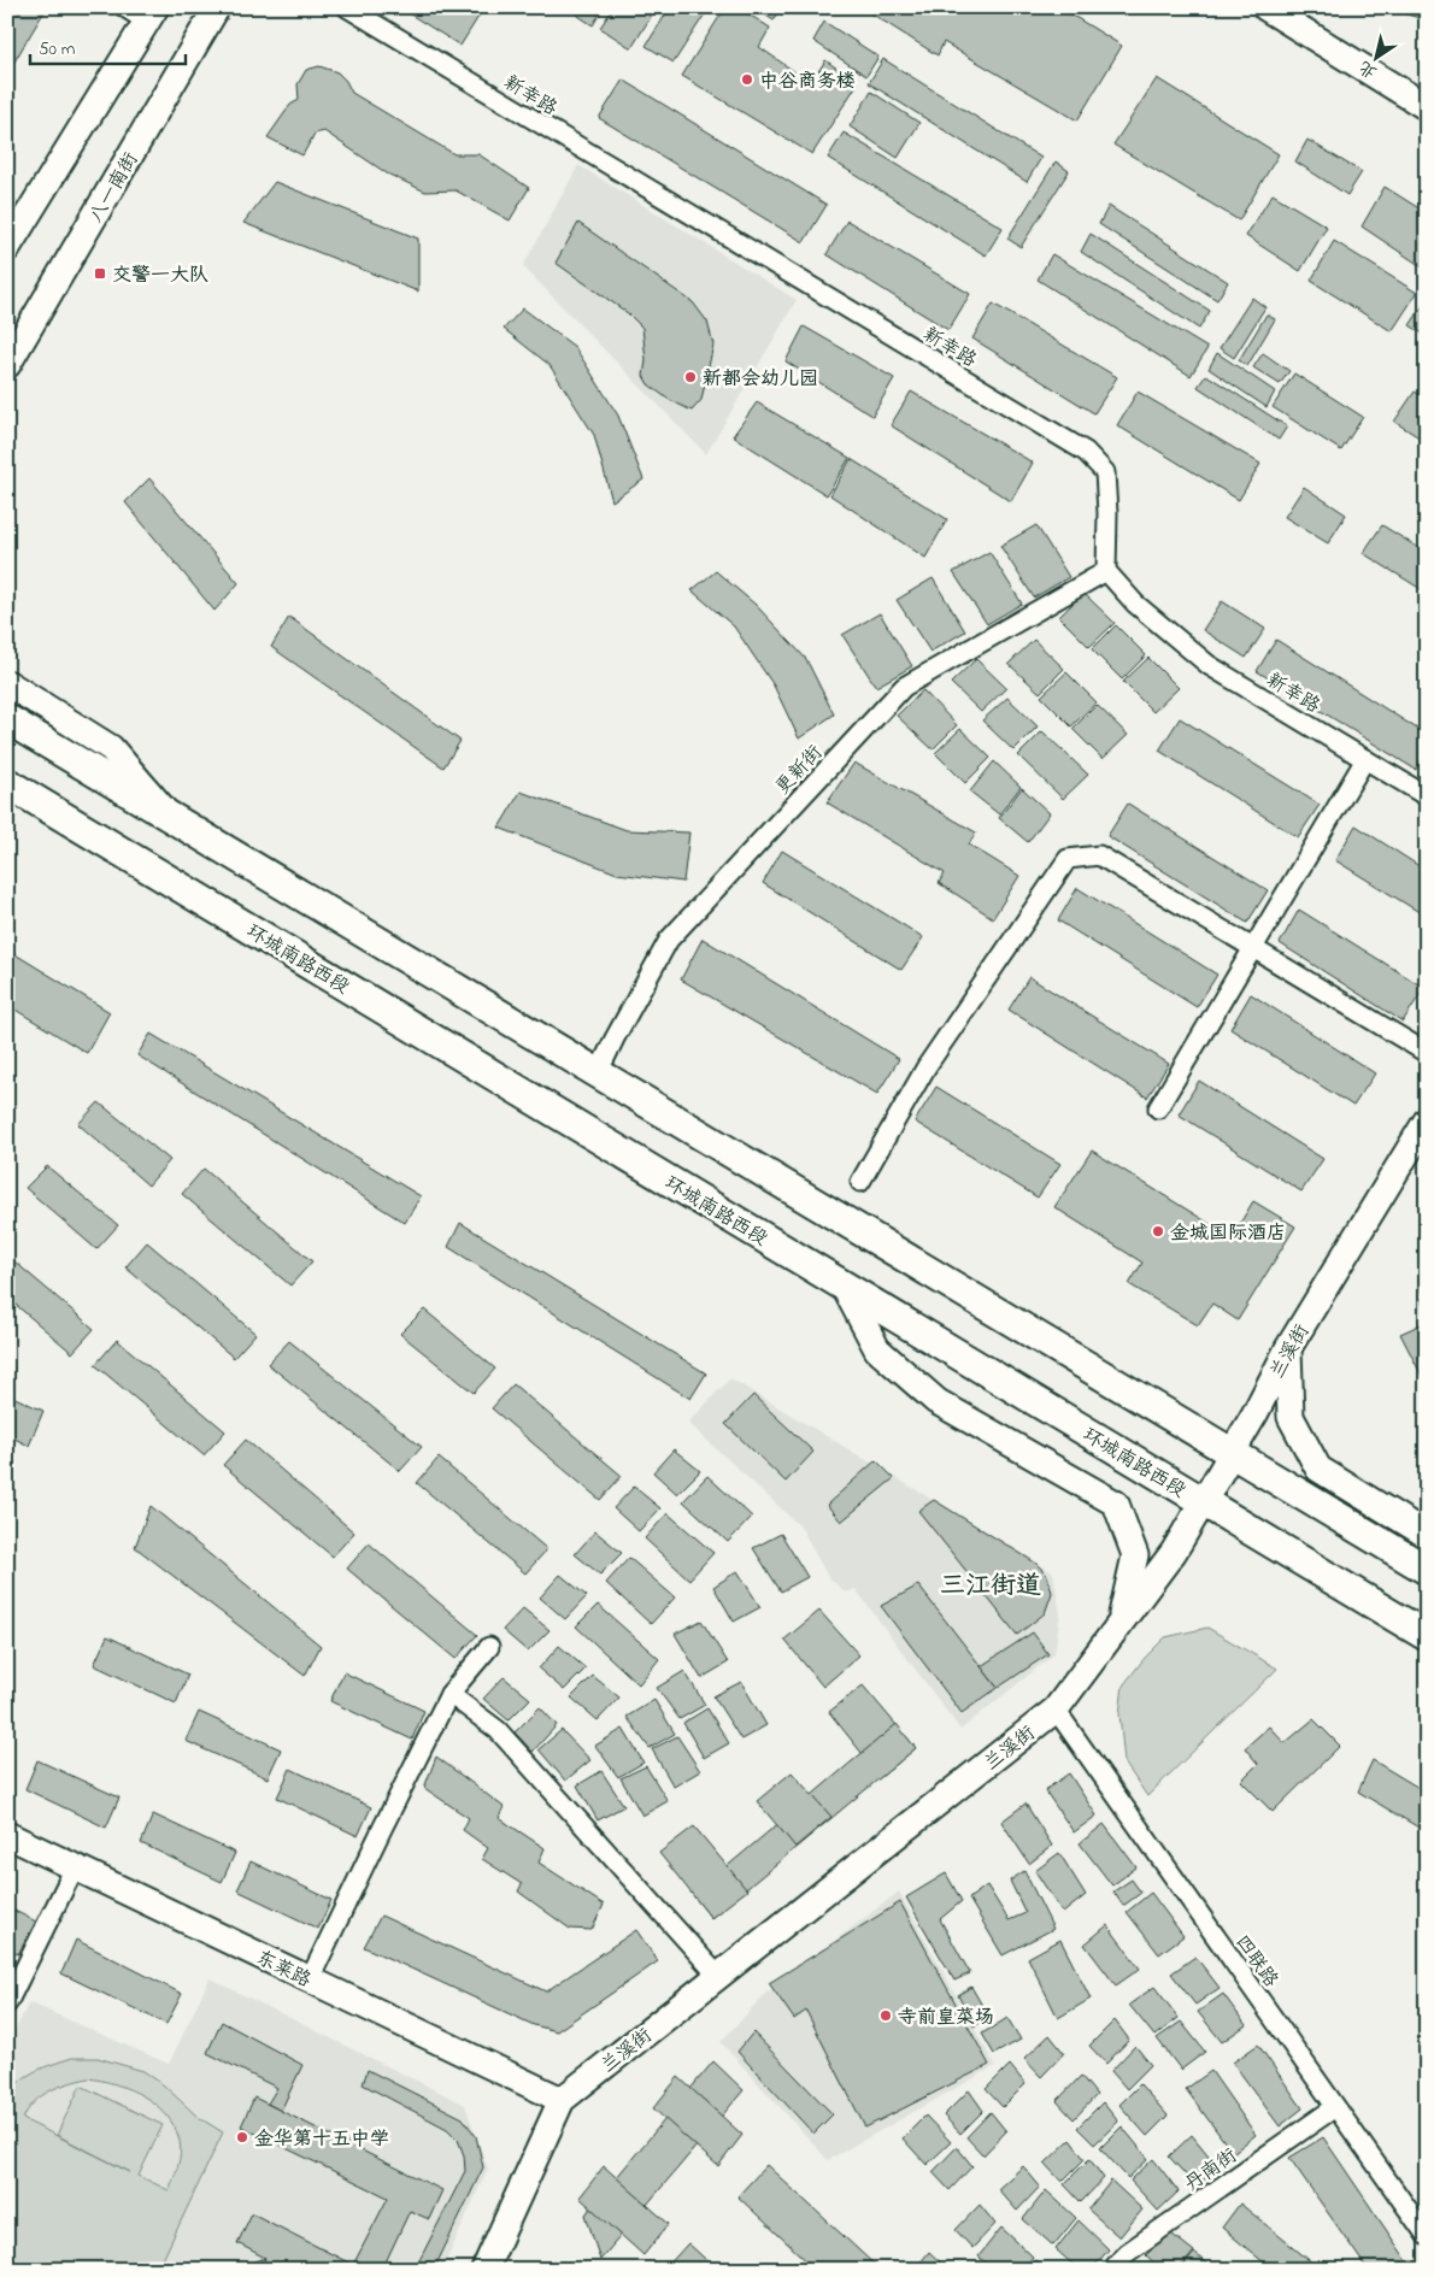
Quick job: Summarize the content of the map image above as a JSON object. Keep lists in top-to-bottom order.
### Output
{
  "streets": {
    "main road": ["环城南路西段"],
    "street": [
      "新幸路",
      "八一南街",
      "更新街",
      "兰溪街",
      "四联路",
      "东莱路",
      "丹南街"
    ]
  },
  "crossings": [
    ["新幸路", "更新街"],
    ["环城南路西段", "兰溪街"],
    ["兰溪街", "四联路"],
    ["兰溪街", "东莱路"],
    ["四联路", "丹南街"]
  ],
  "districts": ["三江街道"],
  "places": {
    "other": [
      "中谷商务楼",
      "新都会幼儿园",
      "金城国际酒店",
      "寺前皇菜场",
      "金华第十五中学"
    ],
    "transit": ["交警一大队"]
  },
  "scale_bar": "50 m",
  "north": "bottom left"
}
